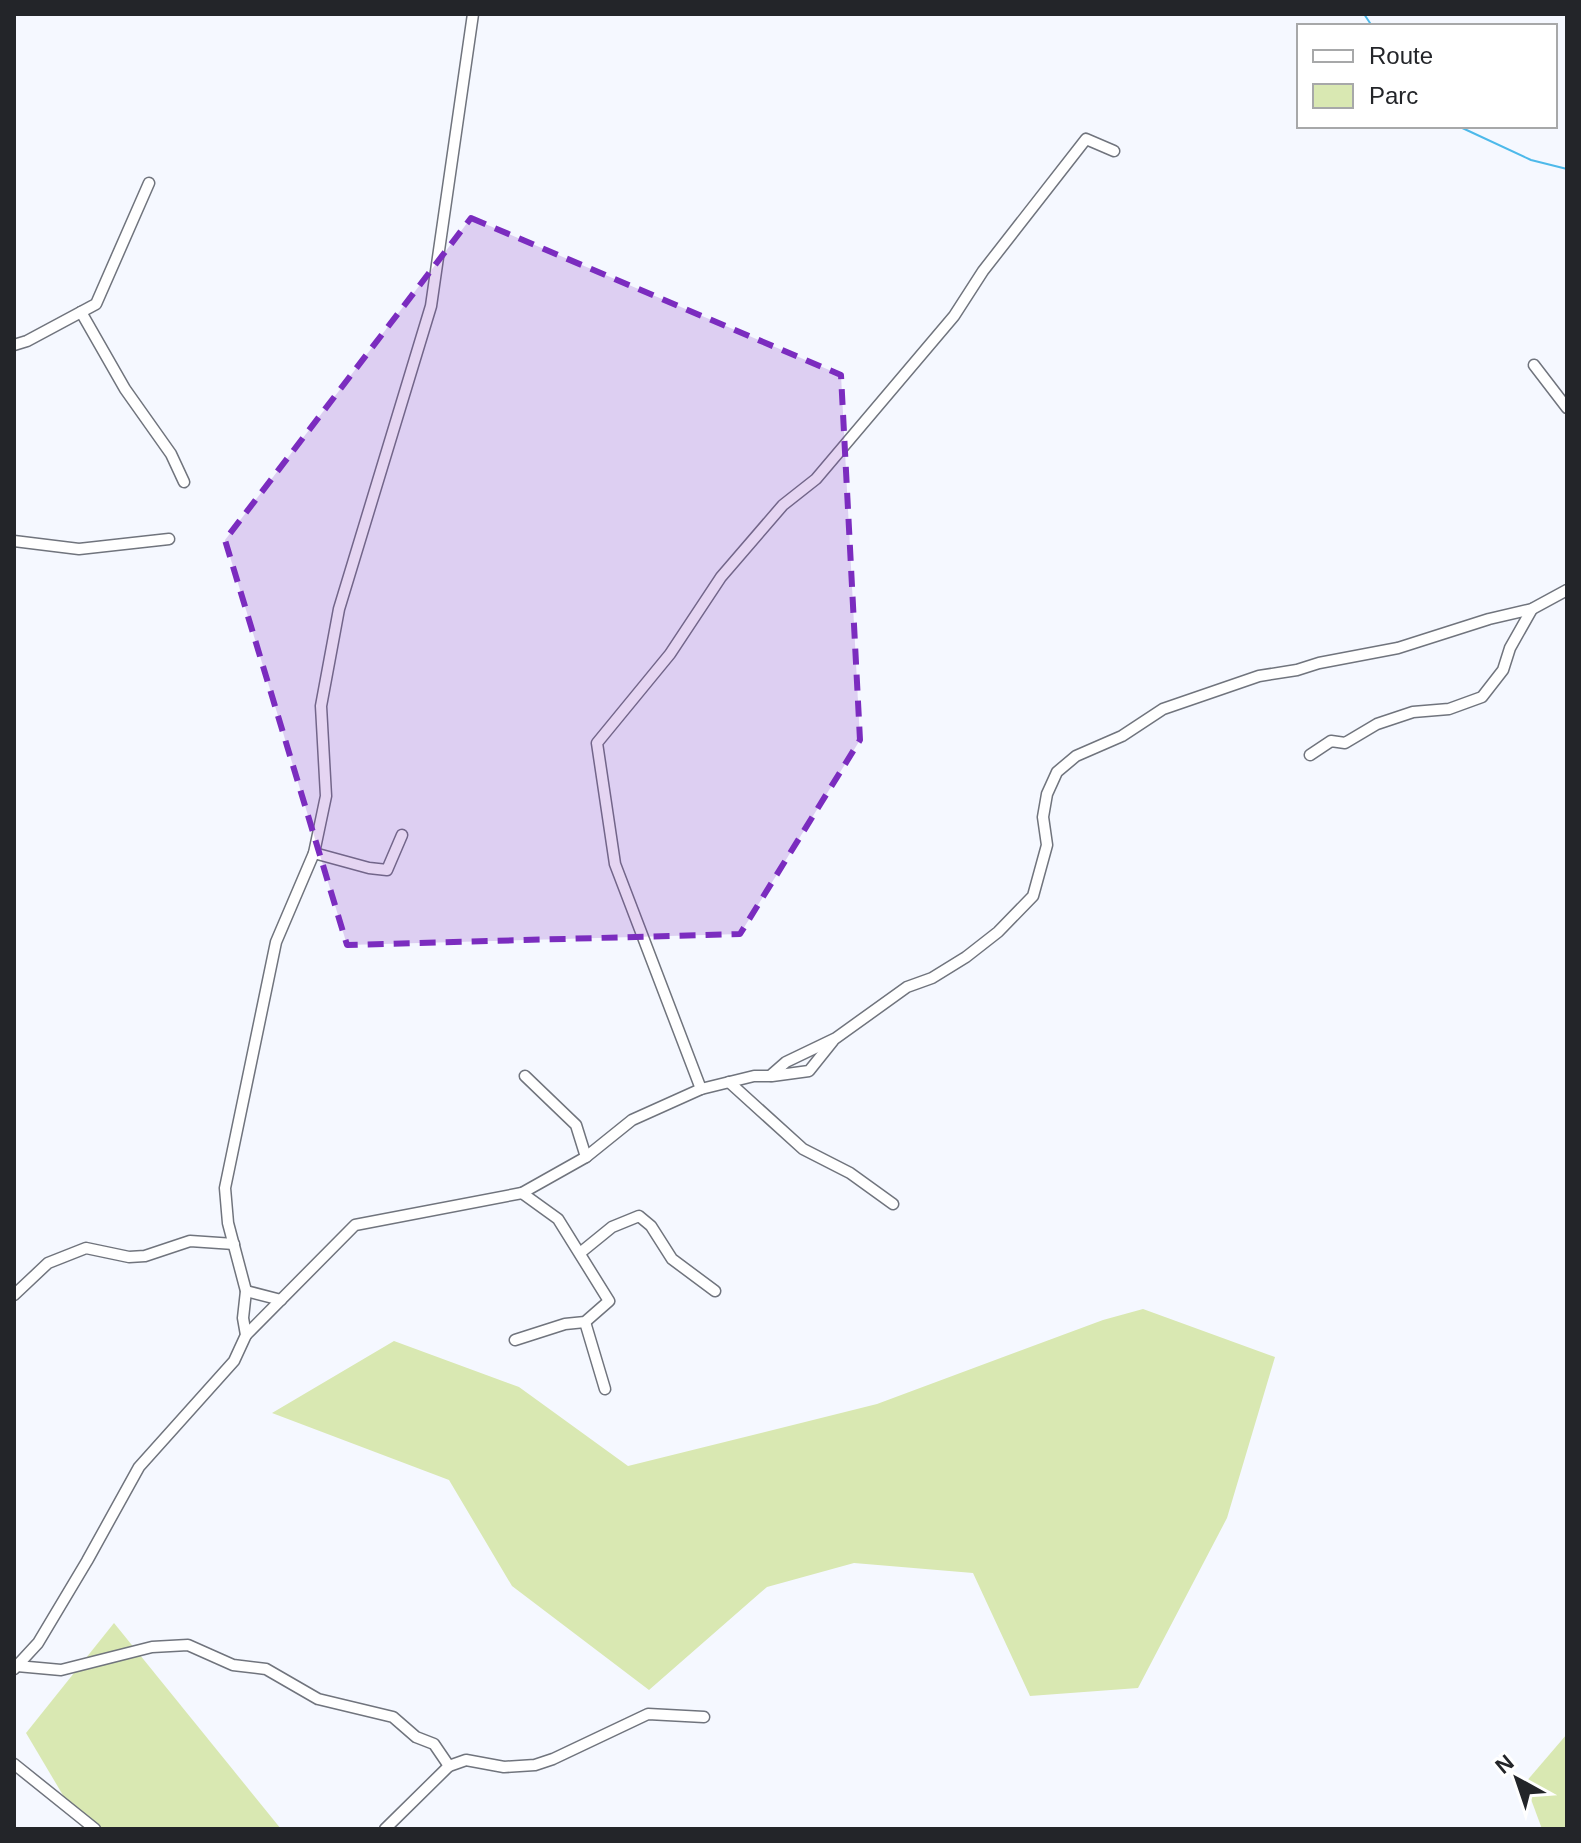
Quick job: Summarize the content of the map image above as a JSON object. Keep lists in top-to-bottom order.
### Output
{
  "legend": ["Route", "Parc"],
  "north": "top left"
}
